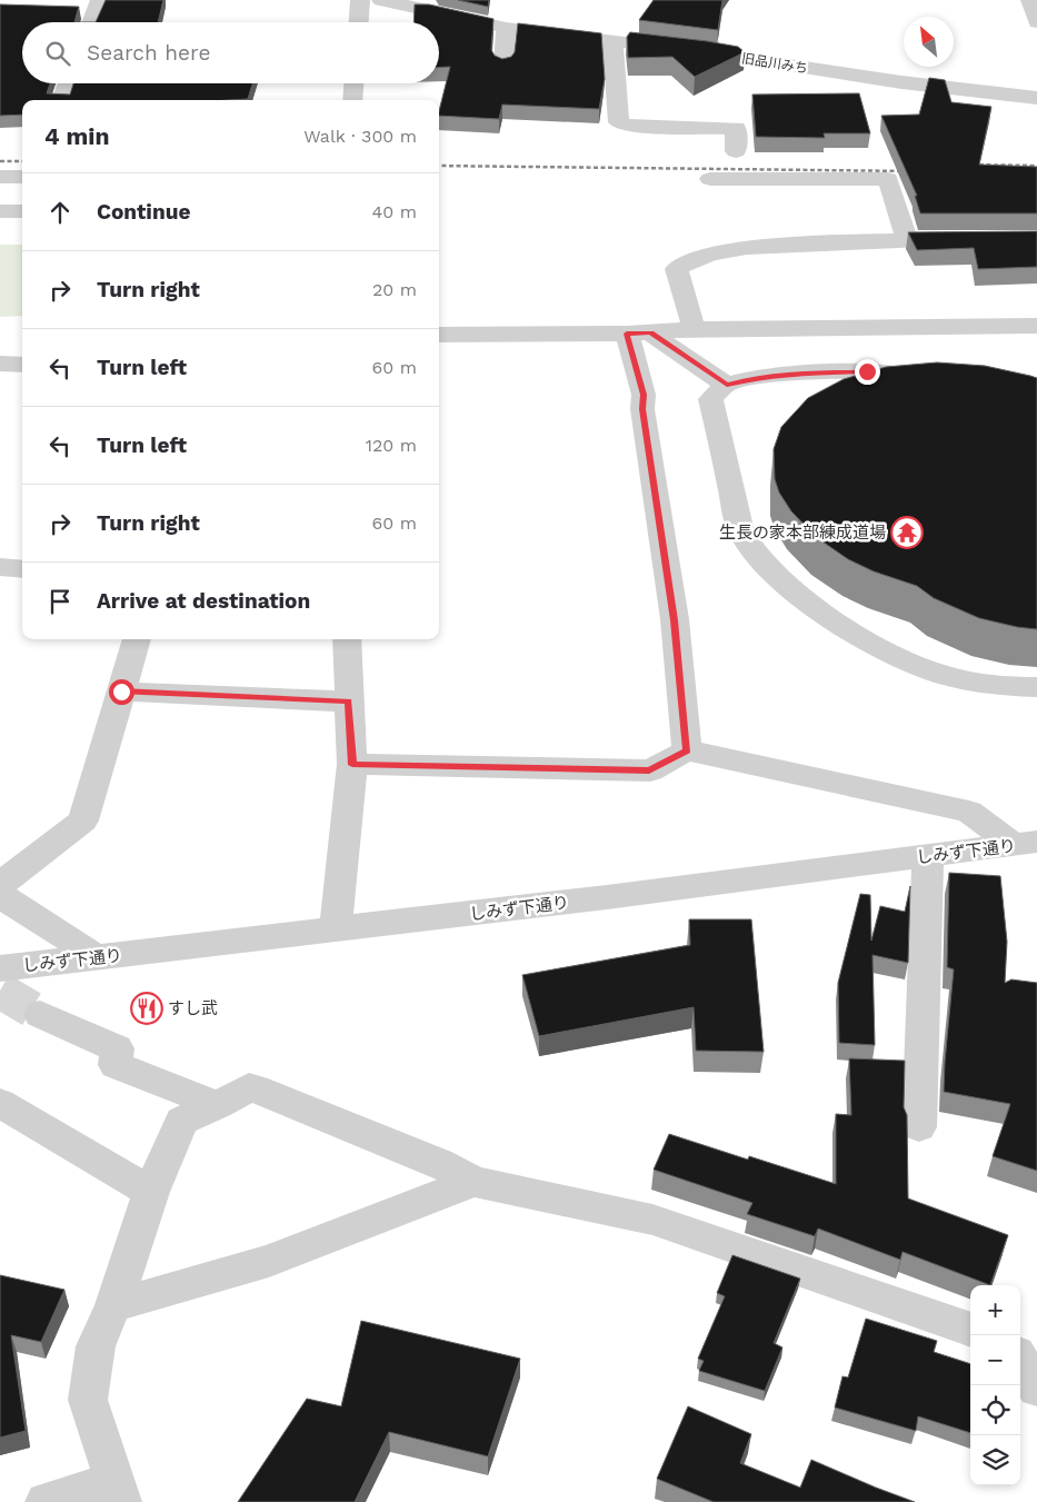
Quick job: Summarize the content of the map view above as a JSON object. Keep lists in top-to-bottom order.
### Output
{
  "streets": {
    "street": ["旧品川みち", "しみず下通り"]
  },
  "places": {
    "temple": ["生長の家本部練成道場"],
    "restaurant": ["すし武"]
  },
  "north": "top left",
  "page": {
    "search": "Search here",
    "heading": ["4 min", "Walk · 300 m"],
    "list": [
      ["Continue", "40 m"],
      ["Turn right", "20 m"],
      ["Turn left", "60 m"],
      ["Turn left", "120 m"],
      ["Turn right", "60 m"],
      "Arrive at destination"
    ],
    "map_buttons": ["+", "−"]
  }
}
